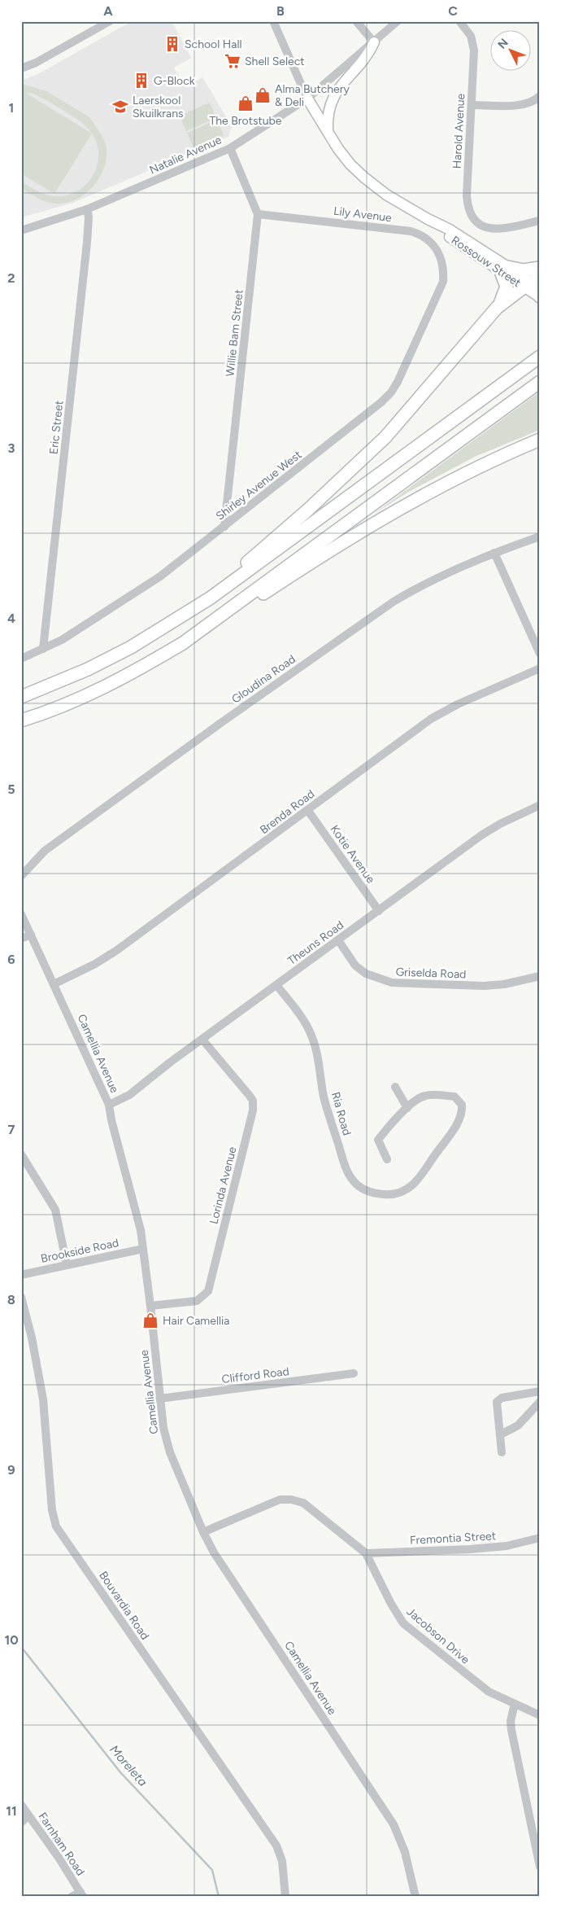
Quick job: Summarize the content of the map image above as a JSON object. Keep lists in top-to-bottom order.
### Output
{
  "streets": {
    "main road": ["Rossouw Street"],
    "street": [
      "Harold Avenue",
      "Natalie Avenue",
      "Lily Avenue",
      "Willie Bam Street",
      "Eric Street",
      "Shirley Avenue West",
      "Gloudina Road",
      "Brenda Road",
      "Kotie Avenue",
      "Theuns Road",
      "Griselda Road",
      "Camellia Avenue",
      "Ria Road",
      "Lorinda Avenue",
      "Brookside Road",
      "Clifford Road",
      "Fremontia Street",
      "Bouvardia Road",
      "Jacobson Drive",
      "Farnham Road"
    ]
  },
  "crossings": [
    ["Natalie Avenue", "Rossouw Street"],
    ["Natalie Avenue", "Willie Bam Street"],
    ["Natalie Avenue", "Eric Street"],
    ["Lily Avenue", "Willie Bam Street"],
    ["Lily Avenue", "Shirley Avenue West"],
    ["Willie Bam Street", "Shirley Avenue West"],
    ["Eric Street", "Shirley Avenue West"],
    ["Brenda Road", "Kotie Avenue"],
    ["Brenda Road", "Camellia Avenue"],
    ["Kotie Avenue", "Theuns Road"],
    ["Theuns Road", "Griselda Road"],
    ["Theuns Road", "Camellia Avenue"],
    ["Theuns Road", "Ria Road"],
    ["Theuns Road", "Lorinda Avenue"],
    ["Camellia Avenue", "Lorinda Avenue"],
    ["Camellia Avenue", "Brookside Road"],
    ["Camellia Avenue", "Clifford Road"],
    ["Camellia Avenue", "Jacobson Drive"],
    ["Fremontia Street", "Jacobson Drive"]
  ],
  "water": ["Moreleta"],
  "places": {
    "building": ["School Hall", "G-Block"],
    "supermarket": ["Shell Select"],
    "shop": ["Alma Butchery & Deli", "The Brotstube", "Hair Camellia"],
    "school or university": ["Laerskool Skuilkrans"]
  },
  "north": "top left",
  "grid": {
    "columns": ["A", "B", "C"],
    "rows": [
      "1",
      "2",
      "3",
      "4",
      "5",
      "6",
      "7",
      "8",
      "9",
      "10",
      "11"
    ]
  }
}
